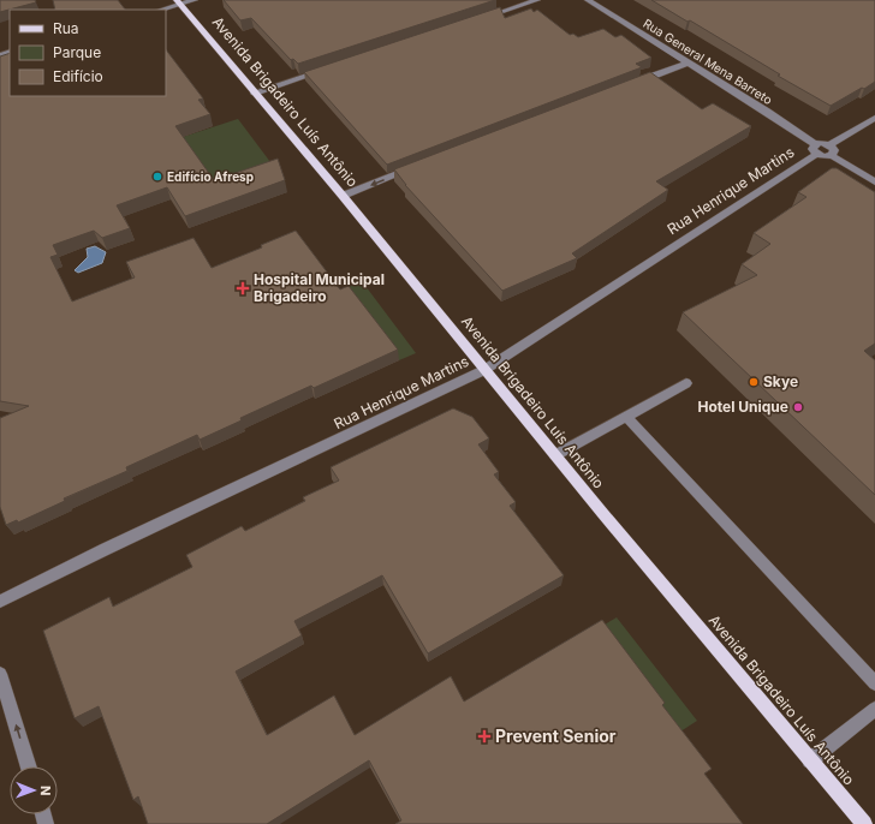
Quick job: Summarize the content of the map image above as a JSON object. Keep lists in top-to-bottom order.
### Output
{
  "streets": {
    "main road": ["Avenida Brigadeiro Luís Antônio"],
    "street": ["Rua General Mena Barreto", "Rua Henrique Martins"]
  },
  "crossings": [
    ["Rua General Mena Barreto", "Rua Henrique Martins"],
    ["Avenida Brigadeiro Luís Antônio", "Rua Henrique Martins"]
  ],
  "places": {
    "other": ["Edifício Afresp", "Skye", "Hotel Unique"],
    "health": ["Hospital Municipal Brigadeiro", "Prevent Senior"]
  },
  "legend": ["Rua", "Parque", "Edifício"],
  "north": "right"
}
